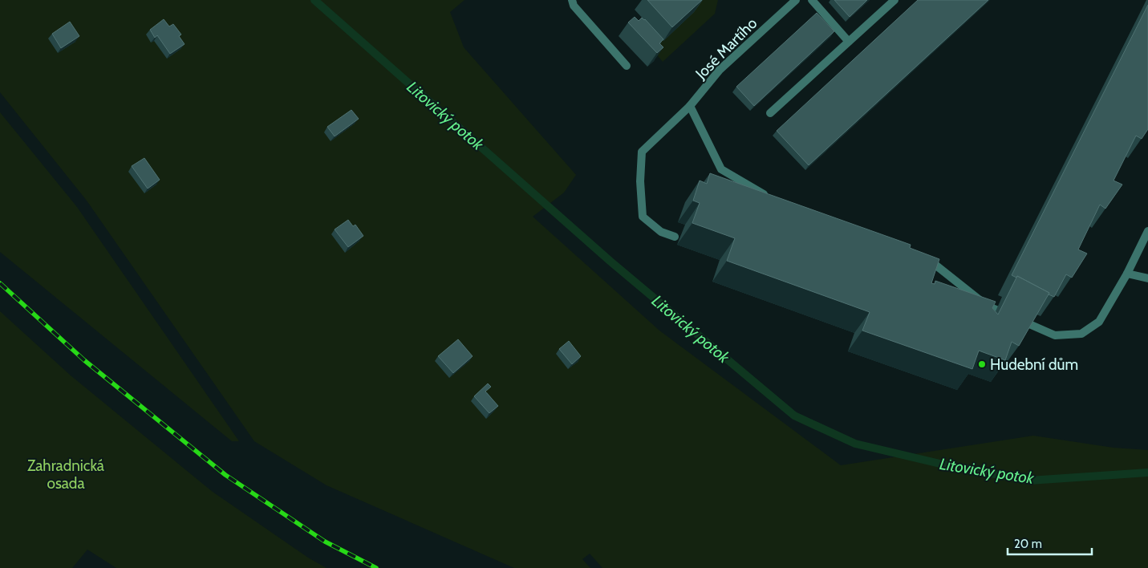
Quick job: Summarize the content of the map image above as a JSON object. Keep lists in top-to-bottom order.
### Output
{
  "streets": {
    "street": ["José Martího"]
  },
  "water": ["Litovický potok"],
  "parks": ["Zahradnická osada"],
  "places": ["Hudební dům"],
  "scale_bar": "20 m"
}
